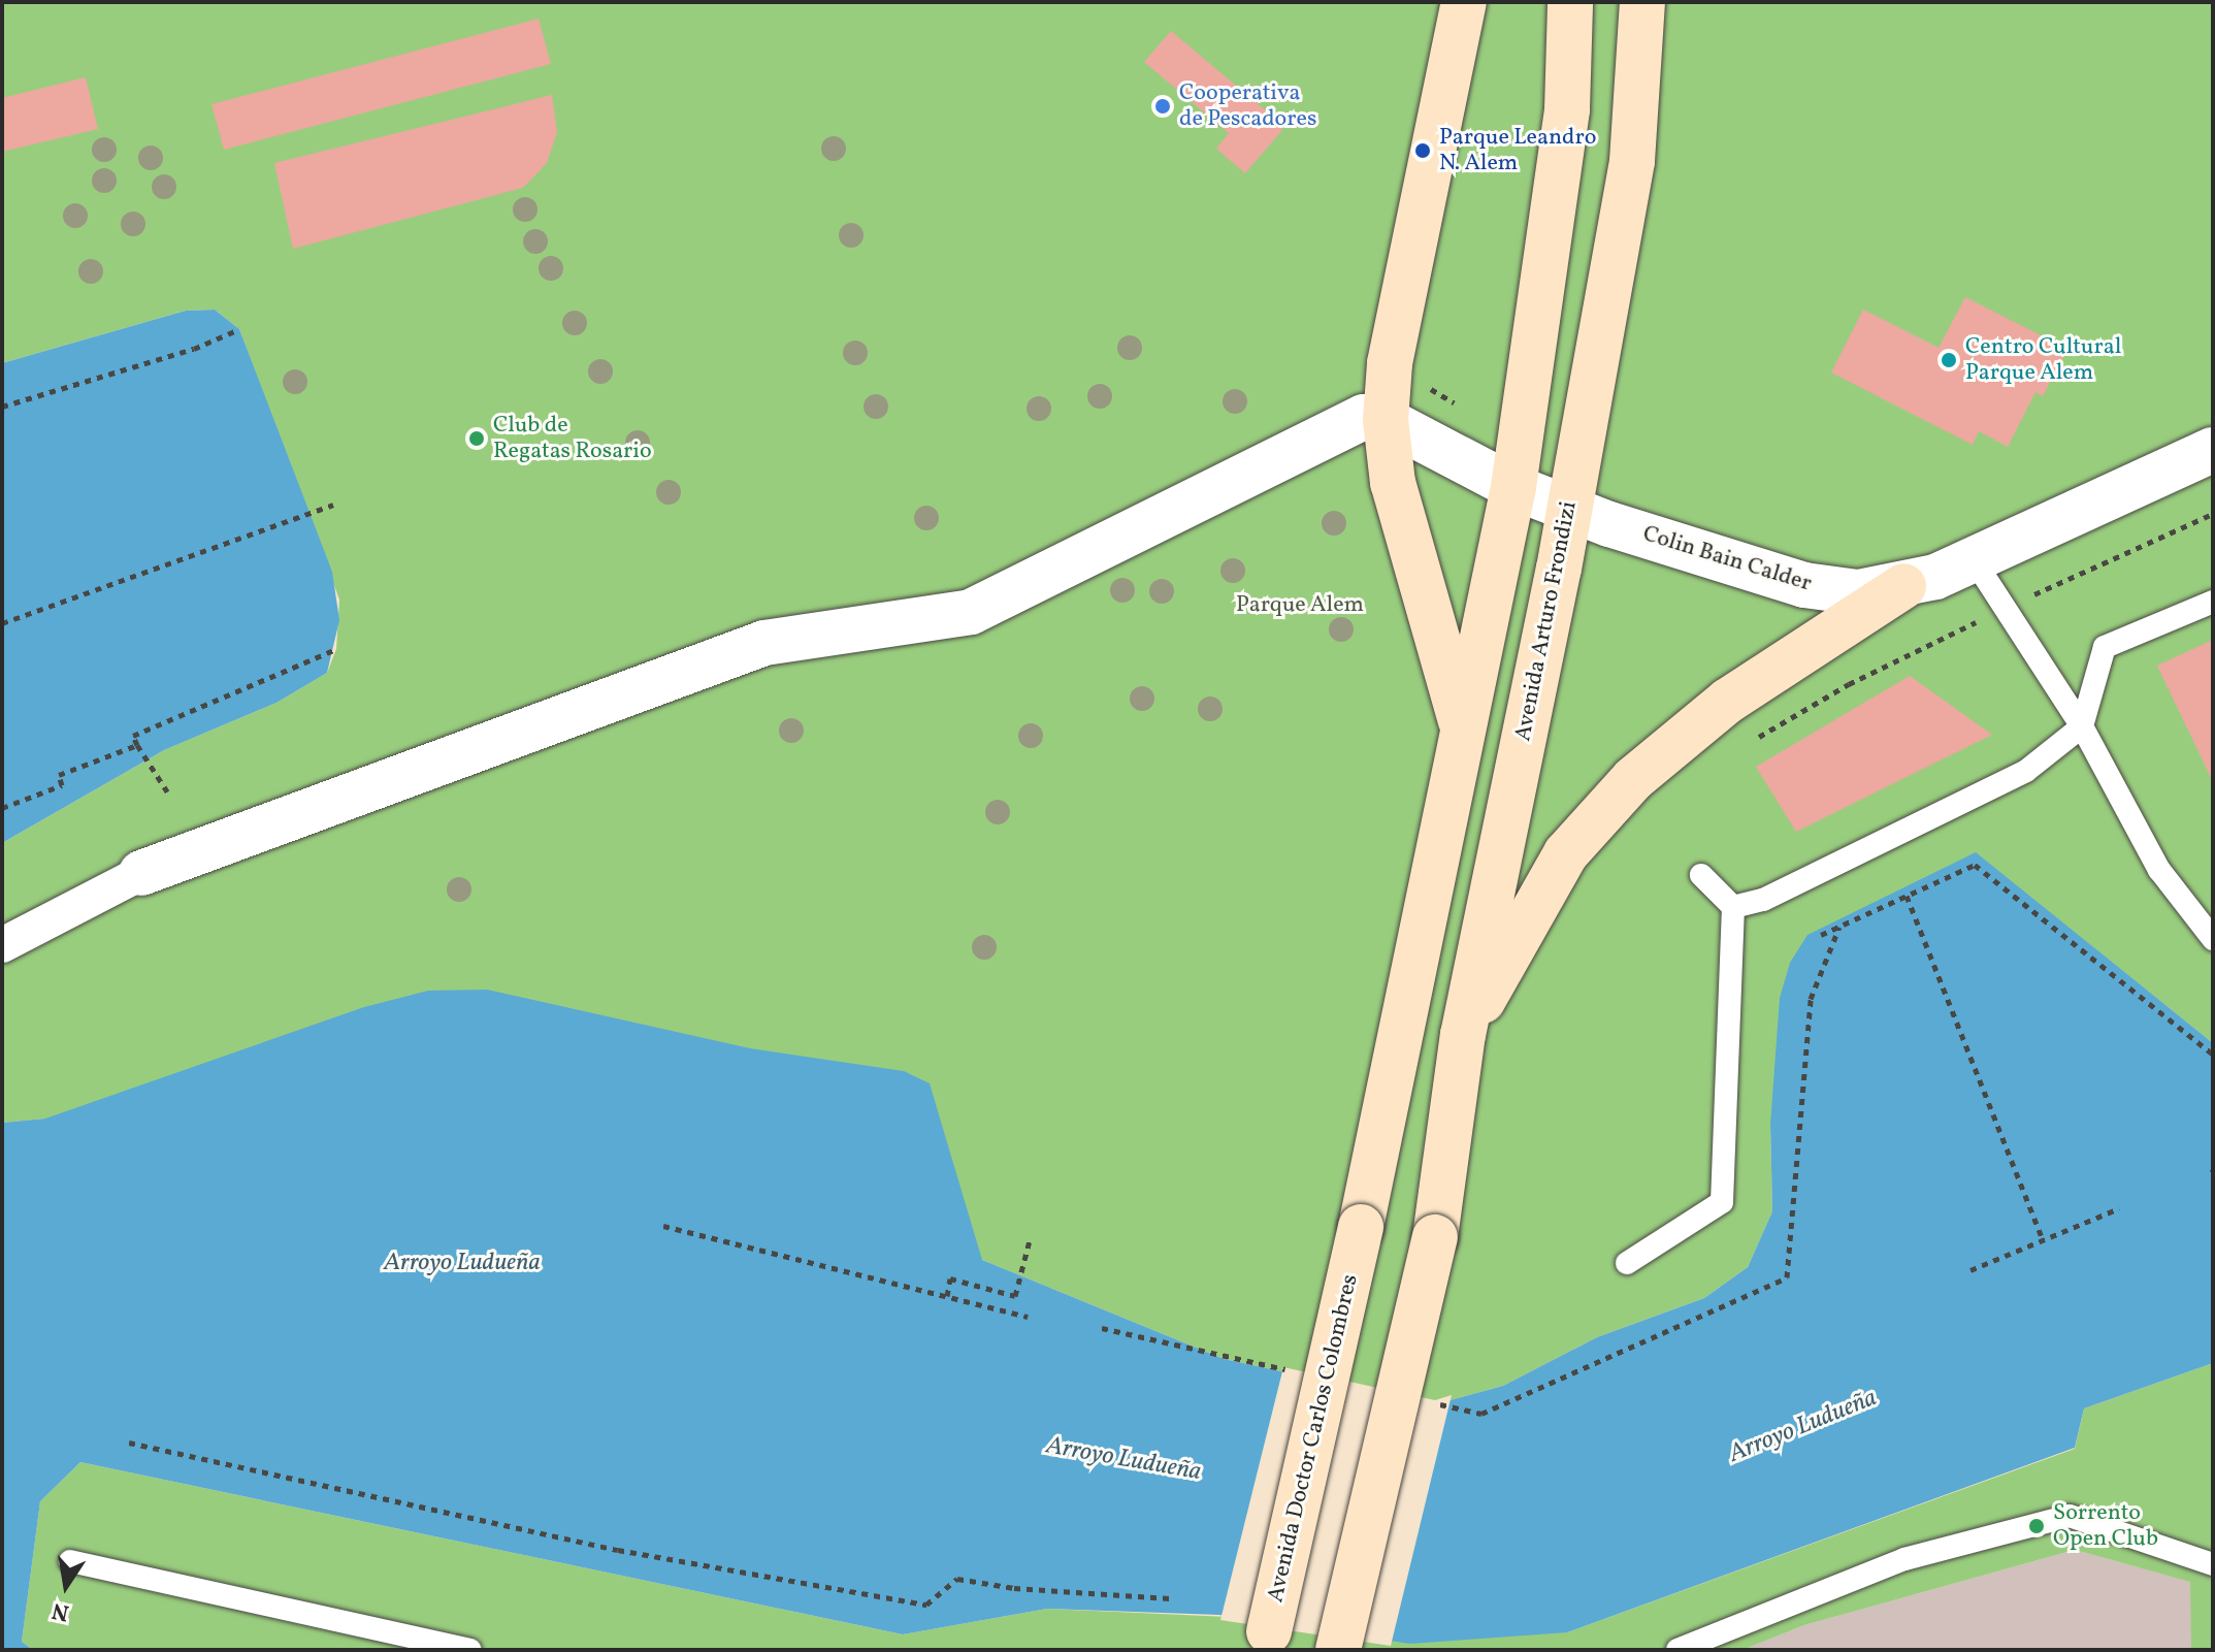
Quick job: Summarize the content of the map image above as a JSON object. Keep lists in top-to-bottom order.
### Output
{
  "streets": {
    "main road": ["Avenida Arturo Frondizi", "Avenida Doctor Carlos Colombres"],
    "street": ["Colin Bain Calder"]
  },
  "crossings": [
    ["Colin Bain Calder", "Avenida Arturo Frondizi"]
  ],
  "water": ["Arroyo Ludueña"],
  "parks": ["Parque Alem"],
  "places": [
    "Cooperativa de Pescadores",
    "Parque Leandro N. Alem",
    "Centro Cultural Parque Alem",
    "Club de Regatas Rosario",
    "Sorrento Open Club"
  ],
  "north": "bottom"
}
